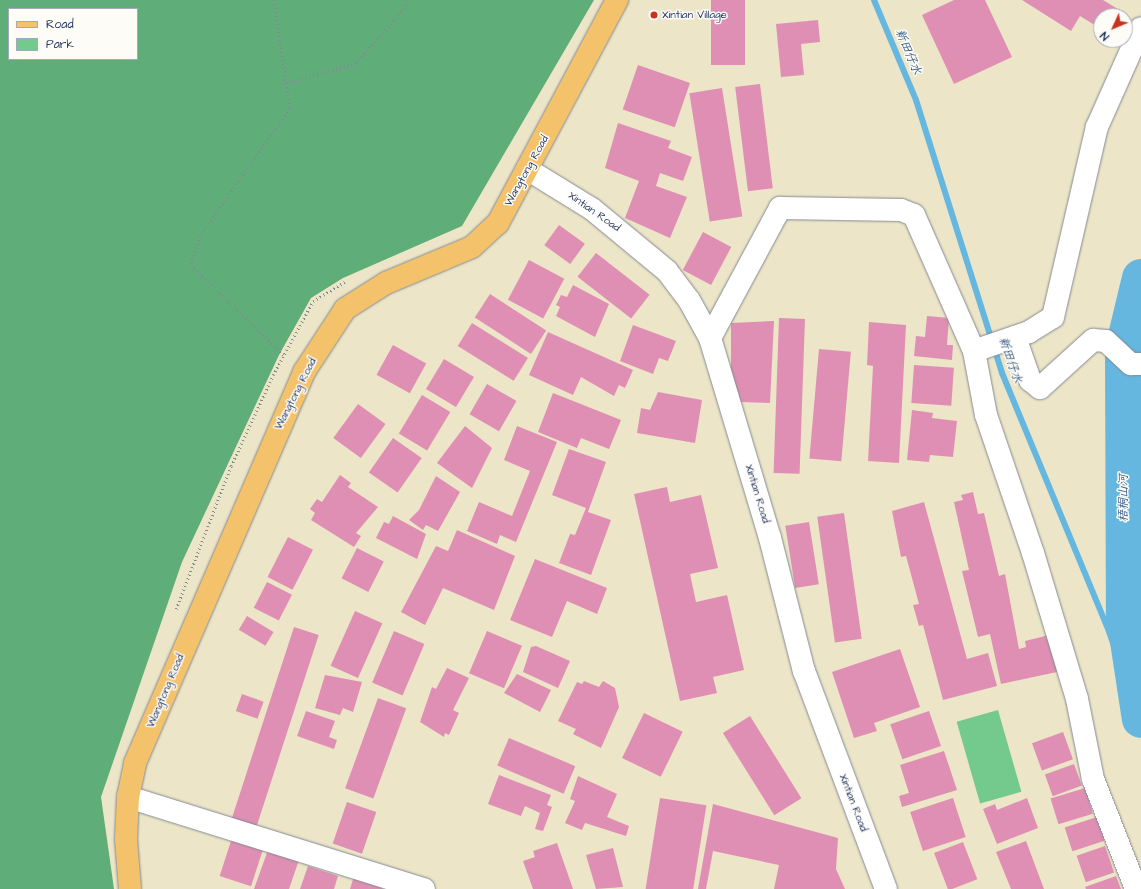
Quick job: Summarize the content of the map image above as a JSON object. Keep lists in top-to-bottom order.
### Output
{
  "streets": {
    "main road": ["Wangtong Road"],
    "street": ["Xintian Road"]
  },
  "crossings": [
    ["Wangtong Road", "Xintian Road"]
  ],
  "water": ["新田仔水", "梧桐山河"],
  "places": ["Xintian Village"],
  "legend": ["Road", "Park"],
  "north": "bottom left"
}
